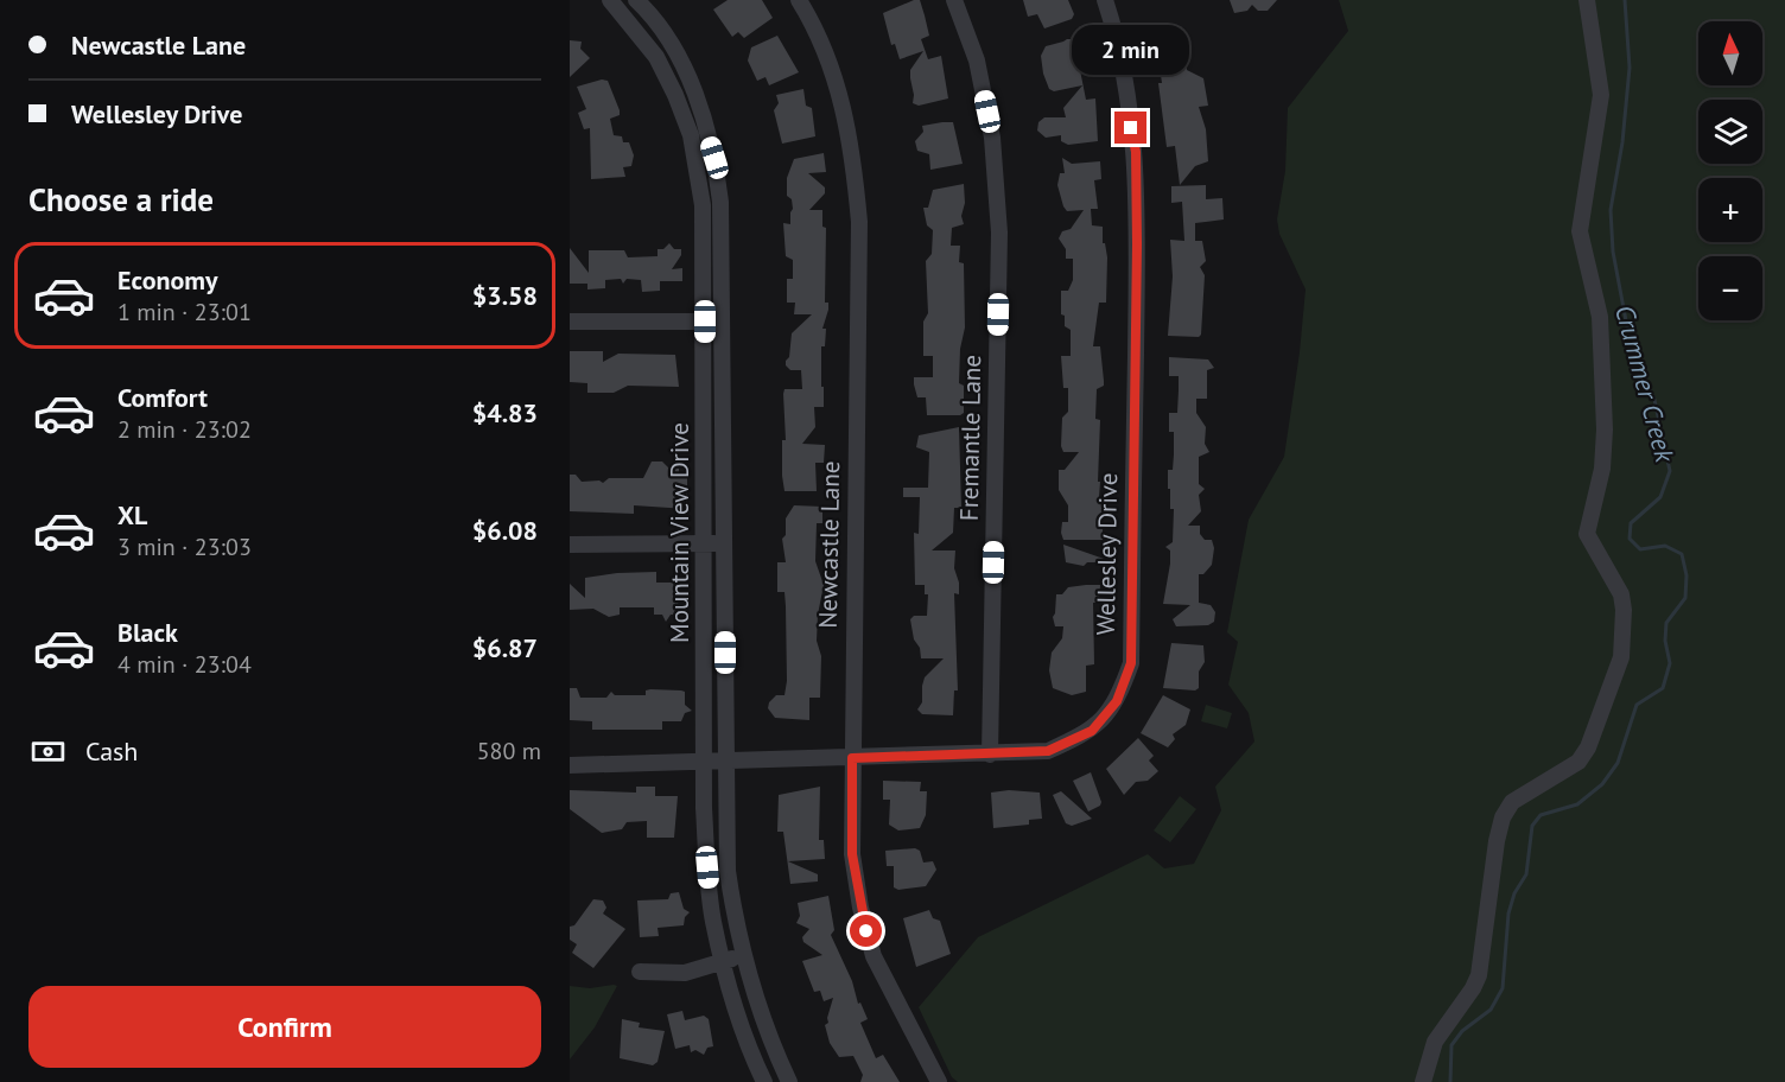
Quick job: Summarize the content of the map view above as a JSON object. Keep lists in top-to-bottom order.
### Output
{
  "streets": {
    "street": [
      "Fremantle Lane",
      "Mountain View Drive",
      "Newcastle Lane",
      "Wellesley Drive"
    ]
  },
  "crossings": [
    ["Fremantle Lane", "Wellesley Drive"],
    ["Mountain View Drive", "Wellesley Drive"],
    ["Newcastle Lane", "Wellesley Drive"]
  ],
  "water": ["Crummer Creek"],
  "north": "top",
  "page": {
    "banner": ["Newcastle Lane", "Wellesley Drive"],
    "map_buttons": ["+", "−"],
    "bubble": "2 min",
    "heading": "Choose a ride",
    "list": [
      {
        "name": "Economy",
        "note": "1 min · 23:01",
        "value": "$3.58"
      },
      {
        "name": "Comfort",
        "note": "2 min · 23:02",
        "value": "$4.83"
      },
      {
        "name": "XL",
        "note": "3 min · 23:03",
        "value": "$6.08"
      },
      {
        "name": "Black",
        "note": "4 min · 23:04",
        "value": "$6.87"
      }
    ],
    "pay": ["Cash", "580 m"],
    "buttons": "Confirm"
  }
}
